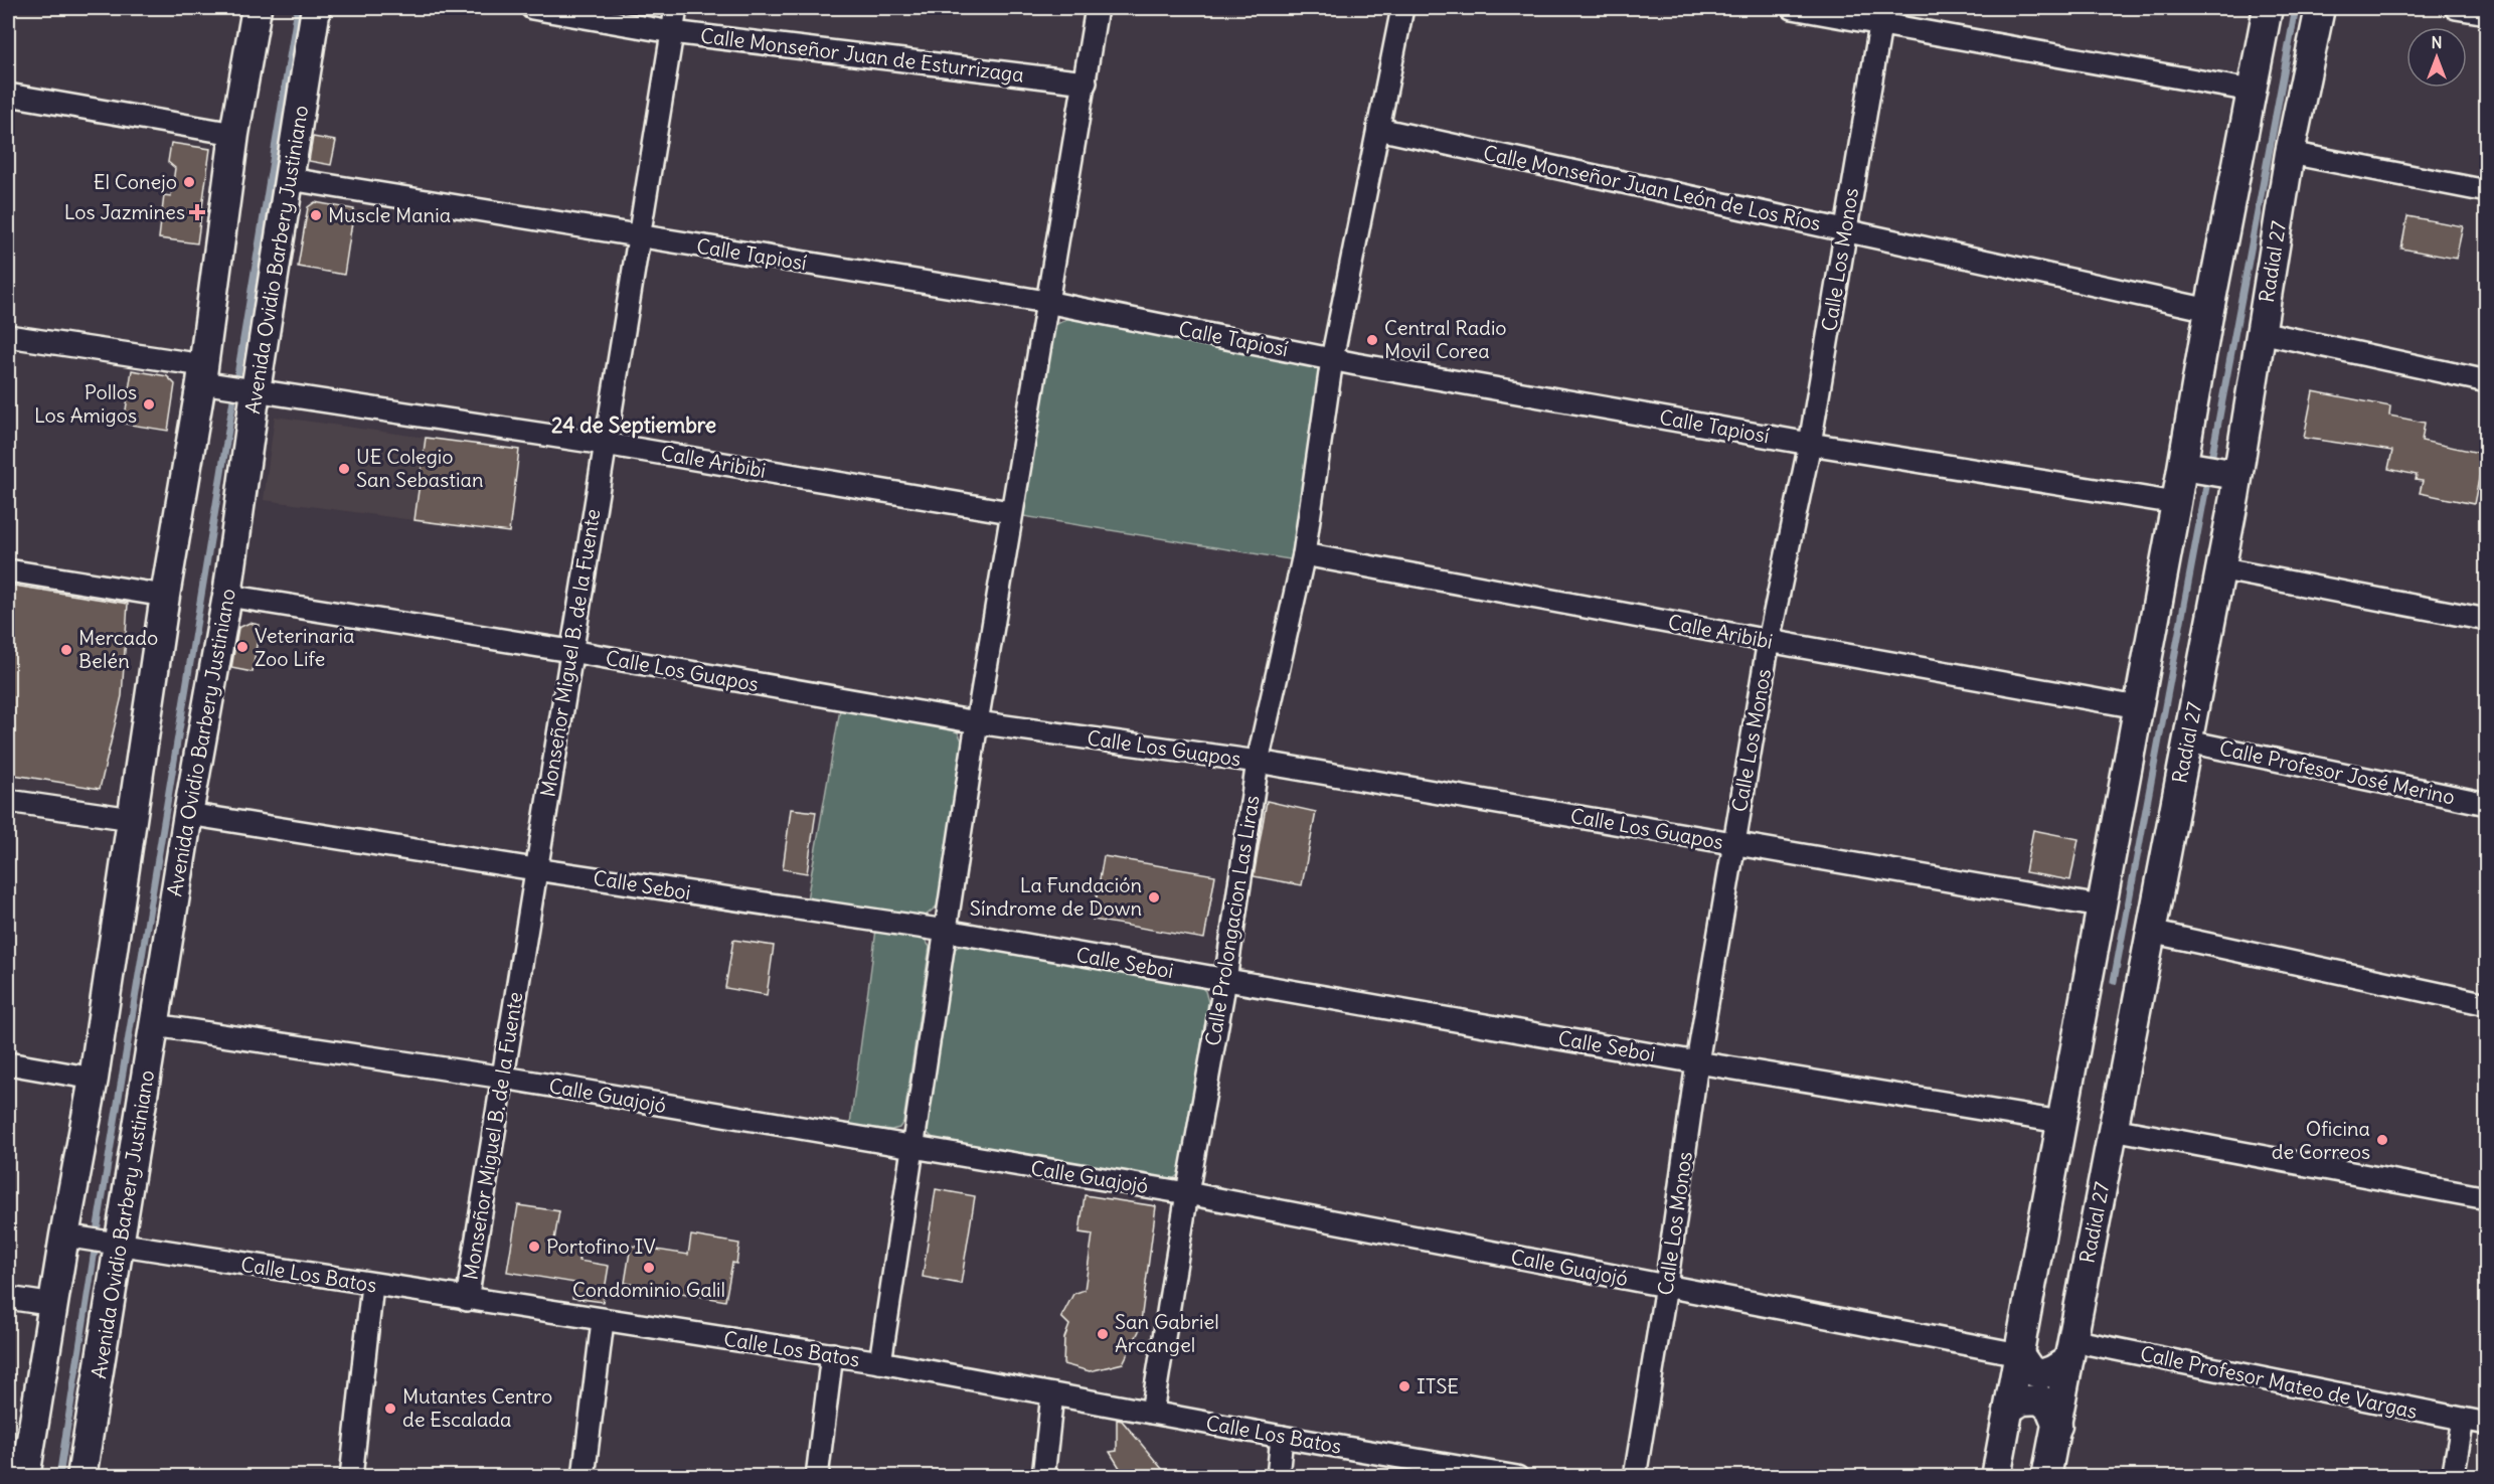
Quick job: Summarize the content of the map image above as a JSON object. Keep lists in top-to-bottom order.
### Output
{
  "streets": {
    "street": [
      "Calle Monseñor Juan de Esturrizaga",
      "Calle Monseñor Juan León de Los Ríos",
      "Calle Tapiosí",
      "Avenida Ovidio Barbery Justiniano",
      "Calle Los Monos",
      "Radial 27",
      "Calle Aribibi",
      "Monseñor Miguel B. de la Fuente",
      "Calle Los Guapos",
      "Calle Profesor José Merino",
      "Calle Seboi",
      "Calle Prolongacion Las Liras",
      "Calle Guajojó",
      "Calle Los Batos",
      "Calle Profesor Mateo de Vargas"
    ]
  },
  "crossings": [
    ["Calle Monseñor Juan de Esturrizaga", "Monseñor Miguel B. de la Fuente"],
    ["Calle Monseñor Juan León de Los Ríos", "Calle Los Monos"],
    ["Calle Monseñor Juan León de Los Ríos", "Calle Prolongacion Las Liras"],
    ["Calle Tapiosí", "Avenida Ovidio Barbery Justiniano"],
    ["Calle Tapiosí", "Calle Los Monos"],
    ["Calle Tapiosí", "Monseñor Miguel B. de la Fuente"],
    ["Calle Tapiosí", "Calle Prolongacion Las Liras"],
    ["Avenida Ovidio Barbery Justiniano", "Calle Aribibi"],
    ["Avenida Ovidio Barbery Justiniano", "Calle Los Guapos"],
    ["Avenida Ovidio Barbery Justiniano", "Calle Seboi"],
    ["Avenida Ovidio Barbery Justiniano", "Calle Guajojó"],
    ["Avenida Ovidio Barbery Justiniano", "Calle Los Batos"],
    ["Calle Los Monos", "Calle Aribibi"],
    ["Calle Los Monos", "Calle Los Guapos"],
    ["Calle Los Monos", "Calle Seboi"],
    ["Calle Los Monos", "Calle Guajojó"],
    ["Radial 27", "Calle Profesor José Merino"],
    ["Radial 27", "Calle Profesor Mateo de Vargas"],
    ["Calle Aribibi", "Monseñor Miguel B. de la Fuente"],
    ["Calle Aribibi", "Calle Prolongacion Las Liras"],
    ["Monseñor Miguel B. de la Fuente", "Calle Los Guapos"],
    ["Monseñor Miguel B. de la Fuente", "Calle Seboi"],
    ["Monseñor Miguel B. de la Fuente", "Calle Guajojó"],
    ["Monseñor Miguel B. de la Fuente", "Calle Los Batos"],
    ["Calle Los Guapos", "Calle Prolongacion Las Liras"],
    ["Calle Seboi", "Calle Prolongacion Las Liras"],
    ["Calle Prolongacion Las Liras", "Calle Guajojó"],
    ["Calle Prolongacion Las Liras", "Calle Los Batos"]
  ],
  "districts": ["24 de Septiembre"],
  "places": {
    "other": [
      "El Conejo",
      "Muscle Mania",
      "Central Radio Movil Corea",
      "Pollos Los Amigos",
      "UE Colegio San Sebastian",
      "Veterinaria Zoo Life",
      "Mercado Belén",
      "La Fundación Síndrome de Down",
      "Oficina de Correos",
      "Portofino IV",
      "Condominio Galil",
      "San Gabriel Arcangel",
      "ITSE",
      "Mutantes Centro de Escalada"
    ],
    "health": ["Los Jazmines"]
  },
  "north": "top"
}
